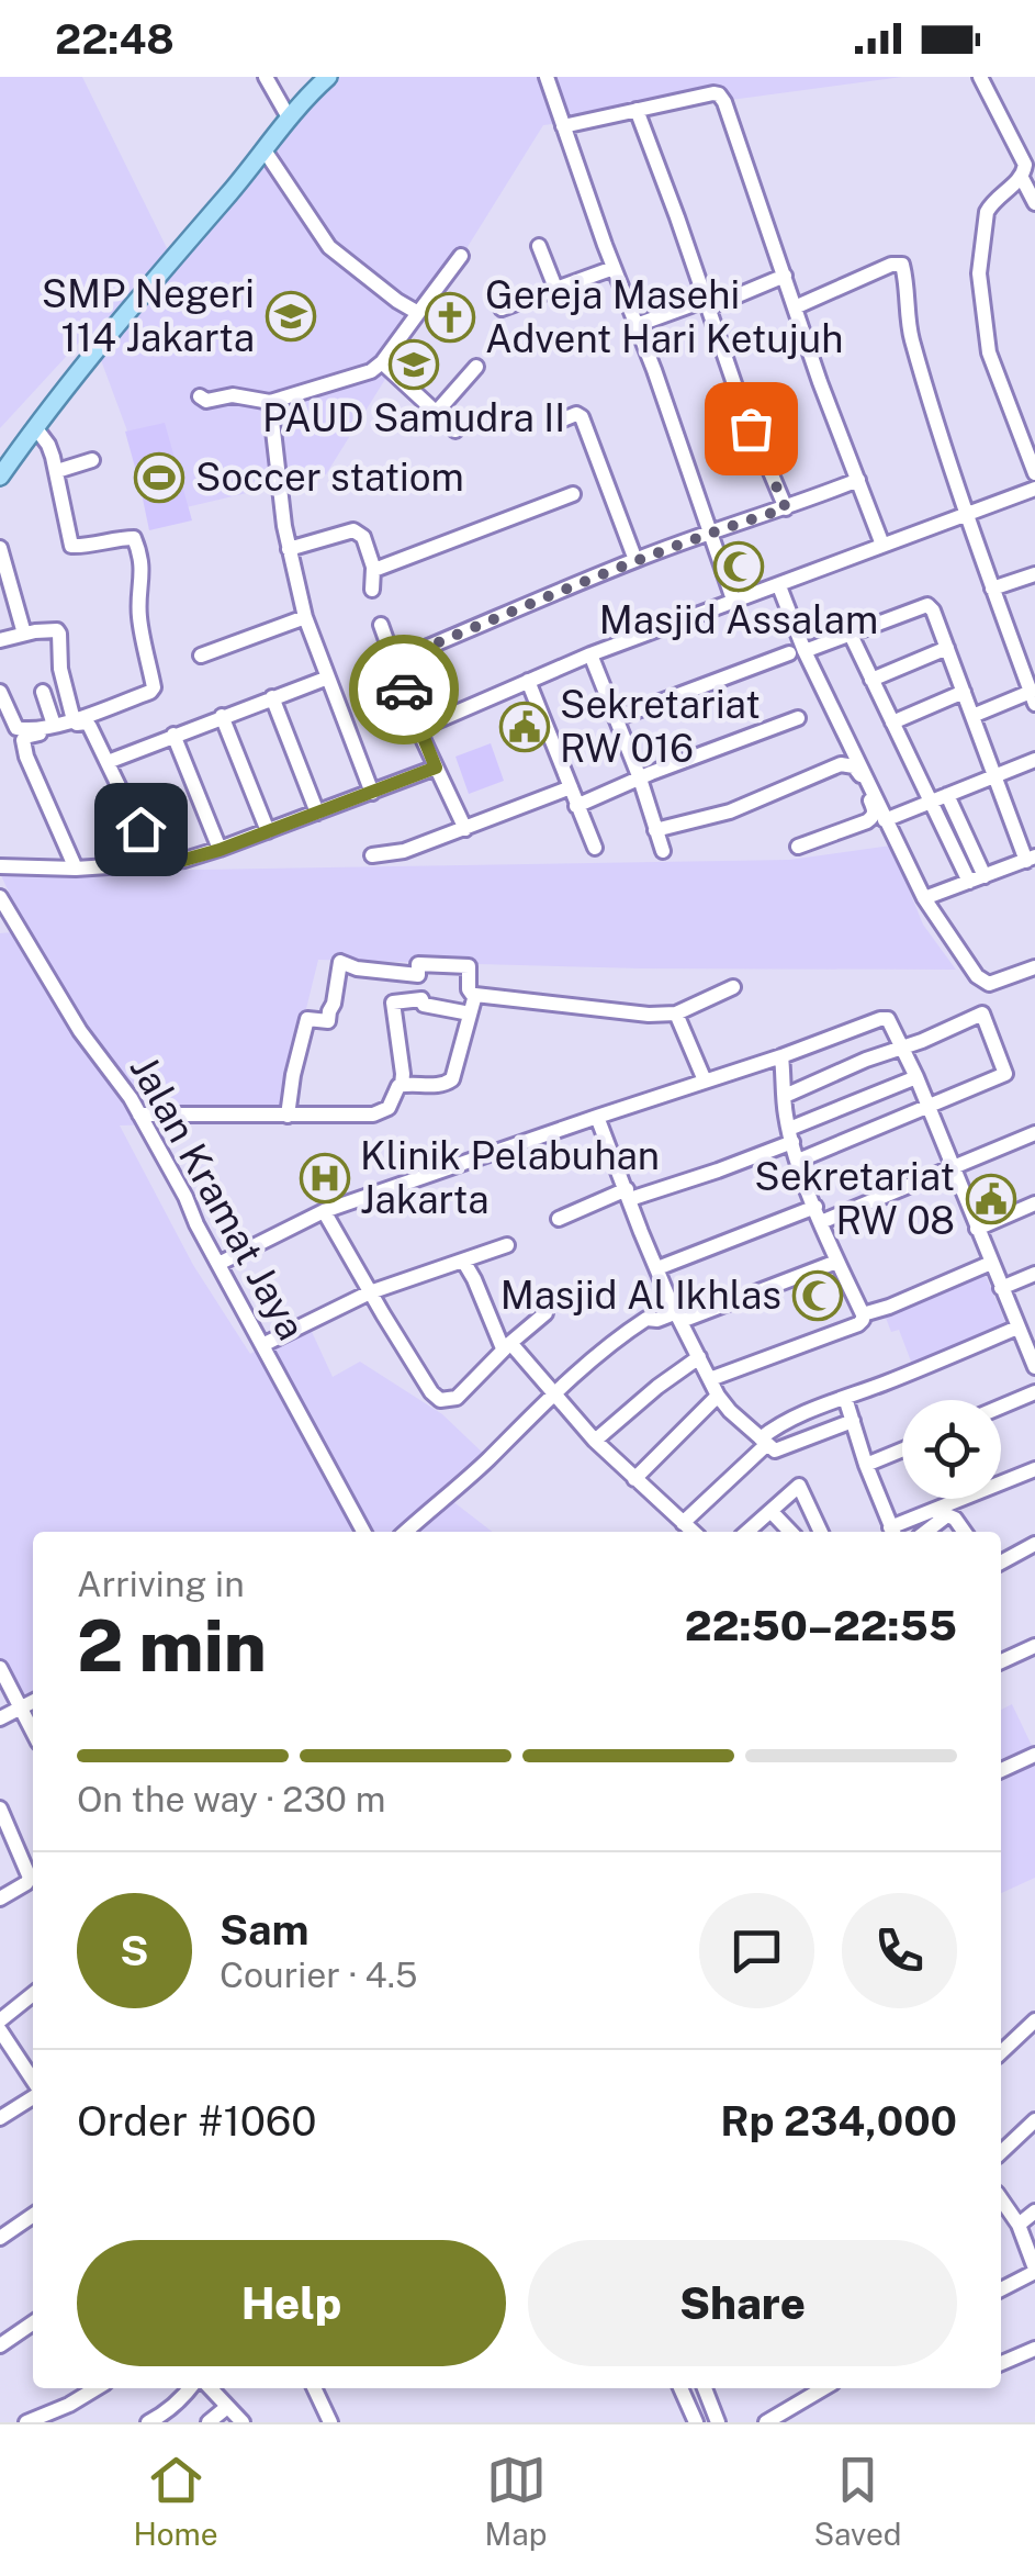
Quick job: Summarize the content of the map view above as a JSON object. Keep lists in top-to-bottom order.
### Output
{
  "streets": {
    "street": ["Jalan Kramat Jaya"]
  },
  "places": {
    "school or university": ["SMP Negeri 114 Jakarta", "PAUD Samudra II"],
    "church": ["Gereja Masehi Advent Hari Ketujuh"],
    "sports": ["Soccer statiom"],
    "mosque": ["Masjid Assalam", "Masjid Al Ikhlas"],
    "public building": ["Sekretariat RW 016", "Sekretariat RW 08"],
    "hospital": ["Klinik Pelabuhan Jakarta"]
  },
  "page": {
    "status": "22:48",
    "heading": ["2 min", "Arriving in", "22:50–22:55"],
    "panel": [
      "Sam",
      "Courier · 4.5",
      "Order #1060",
      "Rp 234,000"
    ],
    "bar": "On the way · 230 m",
    "round": "S",
    "buttons": ["Help", "Share"],
    "tabs": ["Home", "Map", "Saved"]
  }
}
